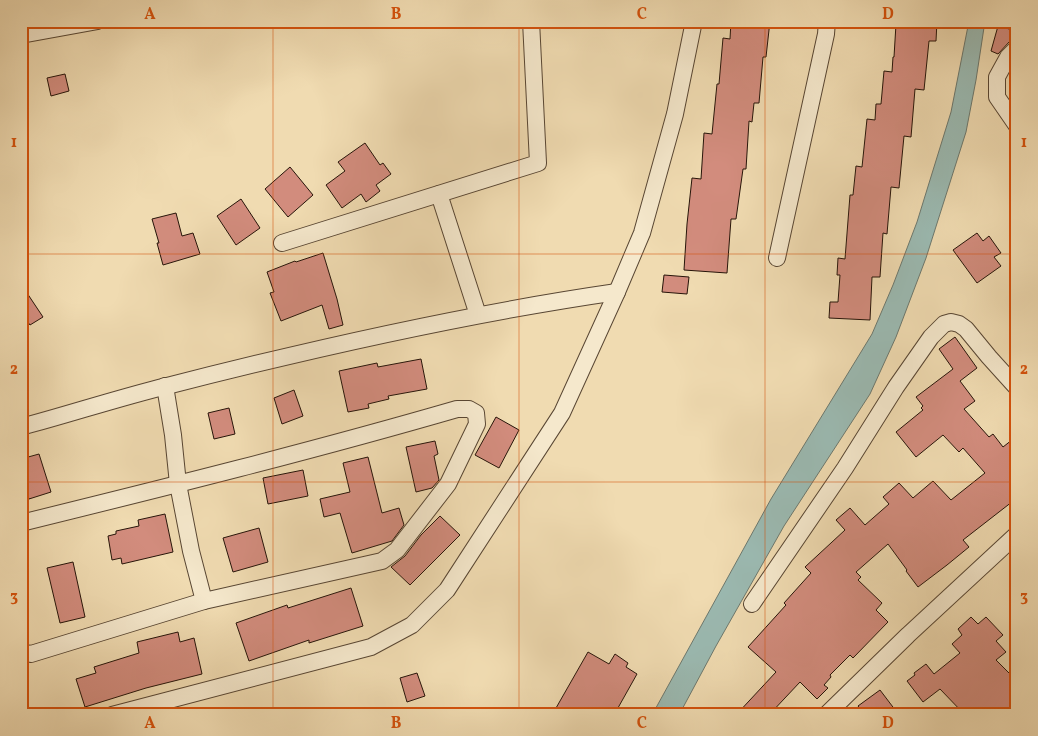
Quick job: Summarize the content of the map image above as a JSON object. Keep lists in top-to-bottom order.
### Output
{
  "grid": {
    "columns": [
      "A",
      "B",
      "C",
      "D"
    ],
    "rows": ["1", "2", "3"]
  }
}
